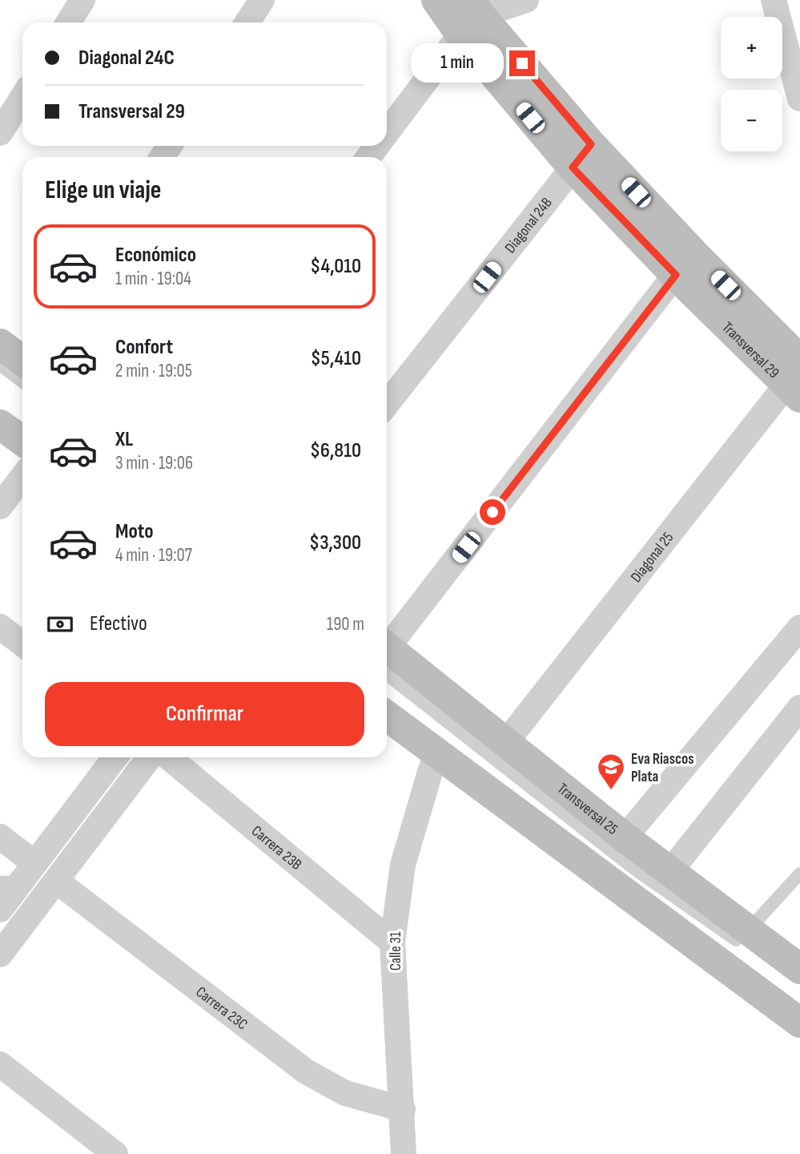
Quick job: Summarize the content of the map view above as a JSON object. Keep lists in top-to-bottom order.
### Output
{
  "streets": {
    "main road": ["Transversal 29", "Transversal 25"],
    "street": [
      "Diagonal 24B",
      "Diagonal 25",
      "Carrera 23B",
      "Calle 31",
      "Carrera 23C"
    ]
  },
  "crossings": [
    ["Diagonal 24B", "Transversal 29"],
    ["Transversal 29", "Diagonal 25"],
    ["Diagonal 25", "Transversal 25"],
    ["Carrera 23B", "Calle 31"],
    ["Calle 31", "Carrera 23C"]
  ],
  "places": {
    "school or university": ["Eva Riascos Plata"]
  },
  "page": {
    "map_buttons": ["+", "−"],
    "banner": ["Diagonal 24C", "Transversal 29"],
    "bubble": "1 min",
    "heading": "Elige un viaje",
    "list": [
      {
        "name": "Económico",
        "note": "1 min · 19:04",
        "value": "$4,010"
      },
      {
        "name": "Confort",
        "note": "2 min · 19:05",
        "value": "$5,410"
      },
      {
        "name": "XL",
        "note": "3 min · 19:06",
        "value": "$6,810"
      },
      {
        "name": "Moto",
        "note": "4 min · 19:07",
        "value": "$3,300"
      }
    ],
    "pay": ["Efectivo", "190 m"],
    "buttons": "Confirmar"
  }
}
